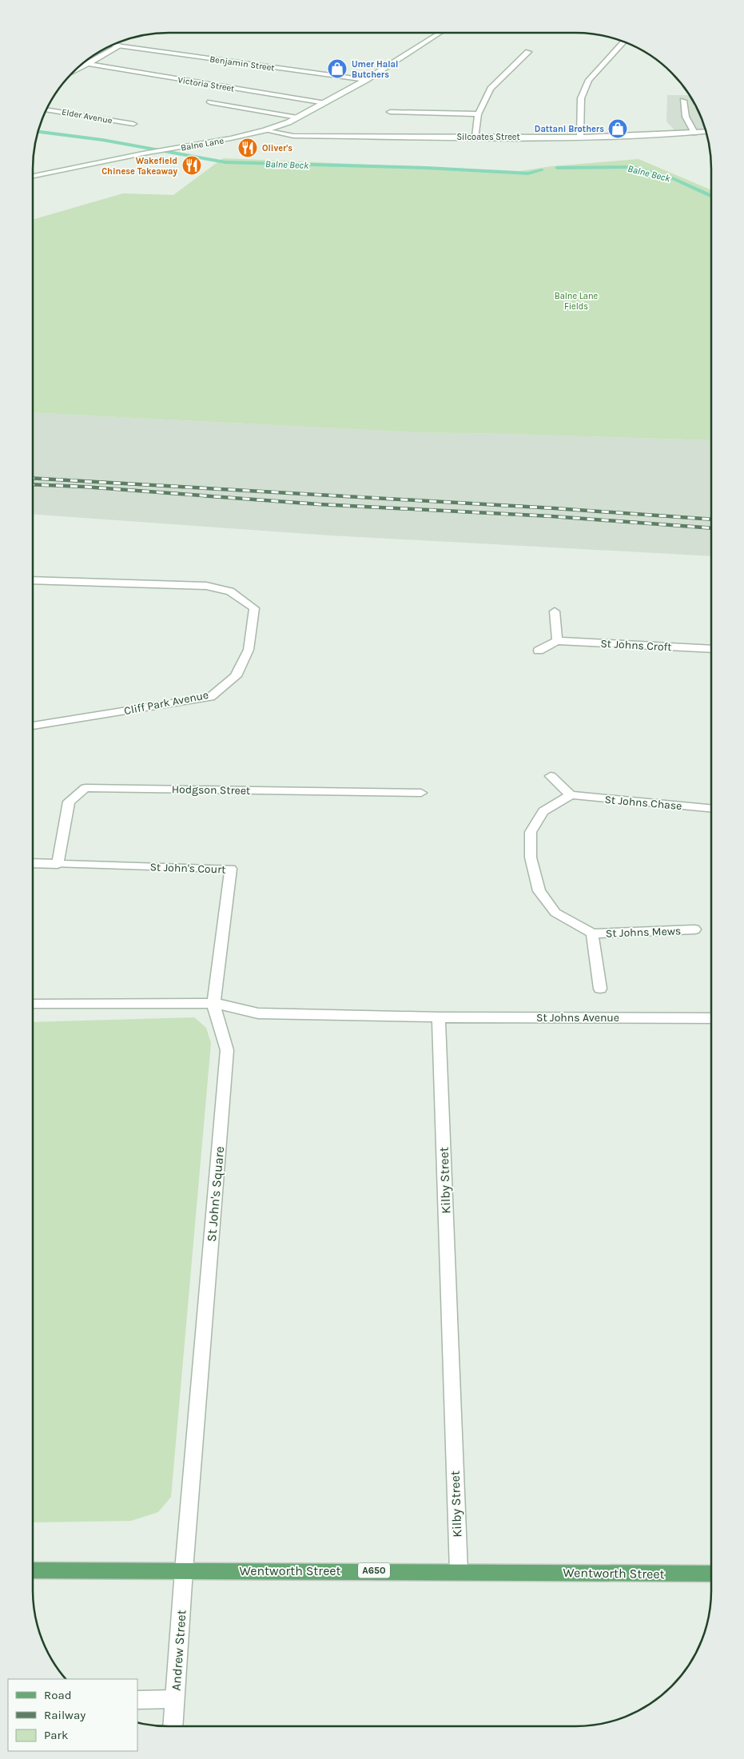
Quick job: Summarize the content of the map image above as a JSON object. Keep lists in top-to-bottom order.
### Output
{
  "streets": {
    "main road": ["Wentworth Street", "A650"],
    "street": [
      "Benjamin Street",
      "Victoria Street",
      "Elder Avenue",
      "Silcoates Street",
      "Balne Lane",
      "St Johns Croft",
      "Cliff Park Avenue",
      "Hodgson Street",
      "St Johns Chase",
      "St John's Court",
      "St Johns Mews",
      "St Johns Avenue",
      "Kilby Street",
      "St John's Square",
      "Andrew Street"
    ]
  },
  "crossings": [
    ["Benjamin Street", "Balne Lane"],
    ["Victoria Street", "Balne Lane"],
    ["Silcoates Street", "Balne Lane"],
    ["Hodgson Street", "St John's Court"],
    ["St Johns Chase", "St Johns Mews"],
    ["St John's Court", "St John's Square"],
    ["St Johns Avenue", "Kilby Street"],
    ["Kilby Street", "Wentworth Street"],
    ["St John's Square", "Wentworth Street"],
    ["St John's Square", "Andrew Street"],
    ["Wentworth Street", "Andrew Street"]
  ],
  "water": ["Balne Beck"],
  "parks": ["Balne Lane Fields"],
  "places": {
    "shop": ["Umer Halal Butchers", "Dattani Brothers"],
    "restaurant": ["Oliver's", "Wakefield Chinese Takeaway"]
  },
  "legend": ["Road", "Railway", "Park"]
}
